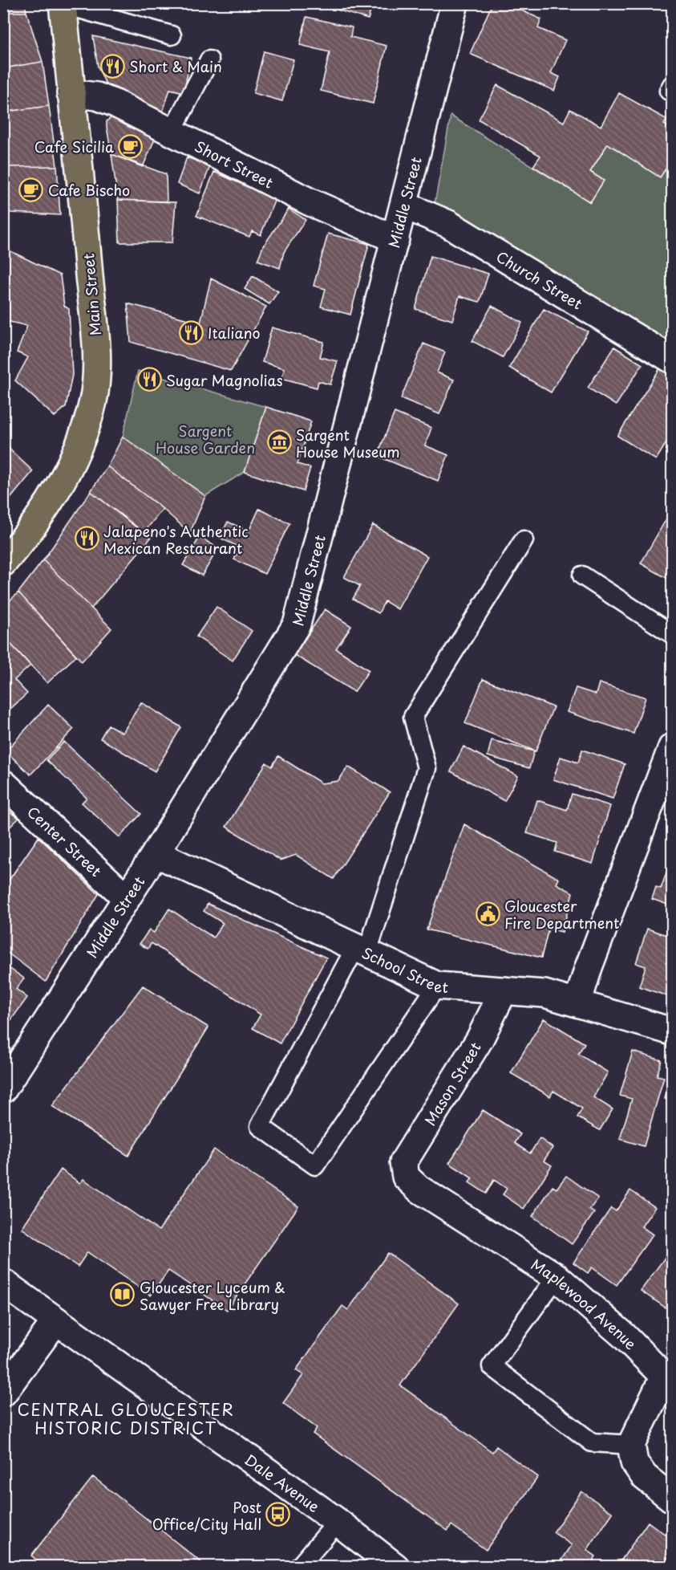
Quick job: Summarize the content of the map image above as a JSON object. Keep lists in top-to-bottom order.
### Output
{
  "streets": {
    "main road": ["Main Street"],
    "street": [
      "Short Street",
      "Middle Street",
      "Church Street",
      "Center Street",
      "School Street",
      "Mason Street",
      "Maplewood Avenue",
      "Dale Avenue"
    ]
  },
  "crossings": [
    ["Short Street", "Middle Street"],
    ["Short Street", "Main Street"],
    ["Middle Street", "Church Street"],
    ["Middle Street", "Center Street"],
    ["Middle Street", "School Street"],
    ["School Street", "Mason Street"],
    ["Mason Street", "Maplewood Avenue"]
  ],
  "districts": ["CENTRAL GLOUCESTER HISTORIC DISTRICT"],
  "parks": ["Sargent House Garden"],
  "places": {
    "restaurant": [
      "Short & Main",
      "Italiano",
      "Sugar Magnolias",
      "Jalapeno's Authentic Mexican Restaurant"
    ],
    "cafe": ["Cafe Sicilia", "Cafe Bischo"],
    "museum": ["Sargent House Museum"],
    "public building": ["Gloucester Fire Department"],
    "library": ["Gloucester Lyceum & Sawyer Free Library"],
    "bus stop": ["Post Office/City Hall"]
  }
}
